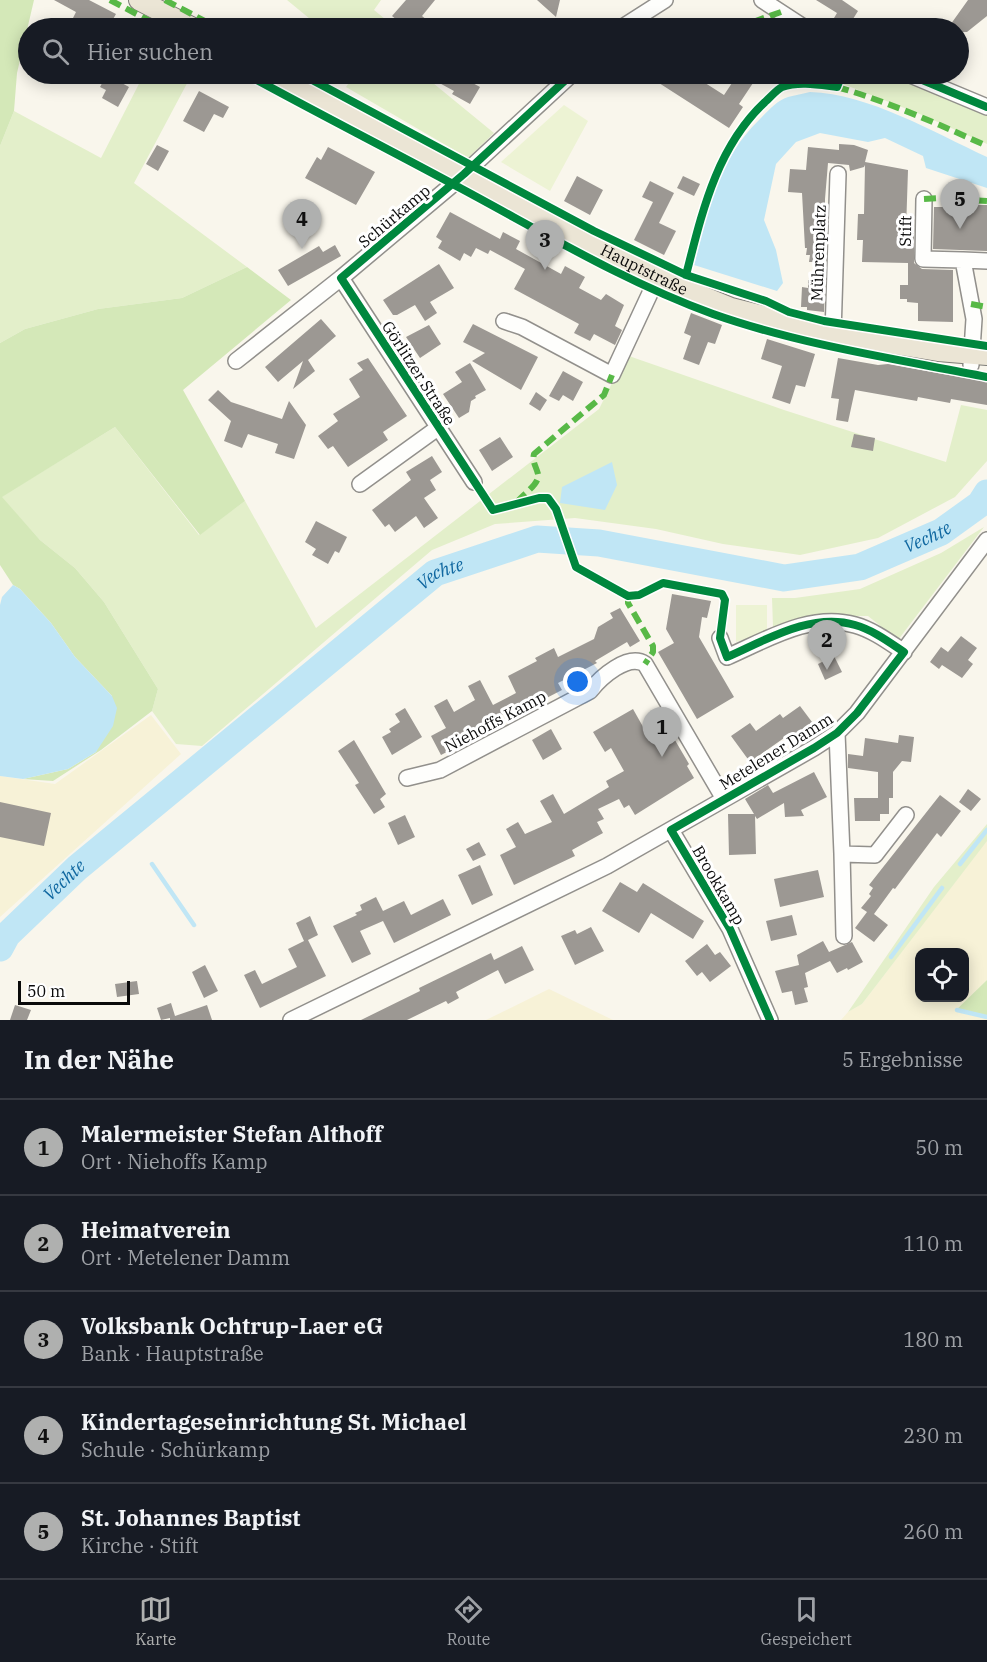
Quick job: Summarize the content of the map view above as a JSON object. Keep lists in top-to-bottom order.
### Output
{
  "streets": {
    "main road": ["Hauptstraße"],
    "street": [
      "Schürkamp",
      "Stift",
      "Mührenplatz",
      "Görlitzer Straße",
      "Niehoffs Kamp",
      "Metelener Damm",
      "Brookkamp"
    ]
  },
  "crossings": [
    ["Schürkamp", "Hauptstraße"],
    ["Schürkamp", "Görlitzer Straße"],
    ["Mührenplatz", "Hauptstraße"],
    ["Niehoffs Kamp", "Metelener Damm"],
    ["Metelener Damm", "Brookkamp"]
  ],
  "water": ["Vechte"],
  "scale_bar": "50 m",
  "page": {
    "search": "Hier suchen",
    "pins": [
      "5",
      "4",
      "3",
      "2",
      "1"
    ],
    "scale": "50 m",
    "heading": ["In der Nähe", "5 Ergebnisse"],
    "list": [
      {
        "mark": "1",
        "name": "Malermeister Stefan Althoff",
        "note": "Ort · Niehoffs Kamp",
        "value": "50 m"
      },
      {
        "mark": "2",
        "name": "Heimatverein",
        "note": "Ort · Metelener Damm",
        "value": "110 m"
      },
      {
        "mark": "3",
        "name": "Volksbank Ochtrup-Laer eG",
        "note": "Bank · Hauptstraße",
        "value": "180 m"
      },
      {
        "mark": "4",
        "name": "Kindertageseinrichtung St. Michael",
        "note": "Schule · Schürkamp",
        "value": "230 m"
      },
      {
        "mark": "5",
        "name": "St. Johannes Baptist",
        "note": "Kirche · Stift",
        "value": "260 m"
      }
    ],
    "nav": ["Karte", "Route", "Gespeichert"]
  }
}
